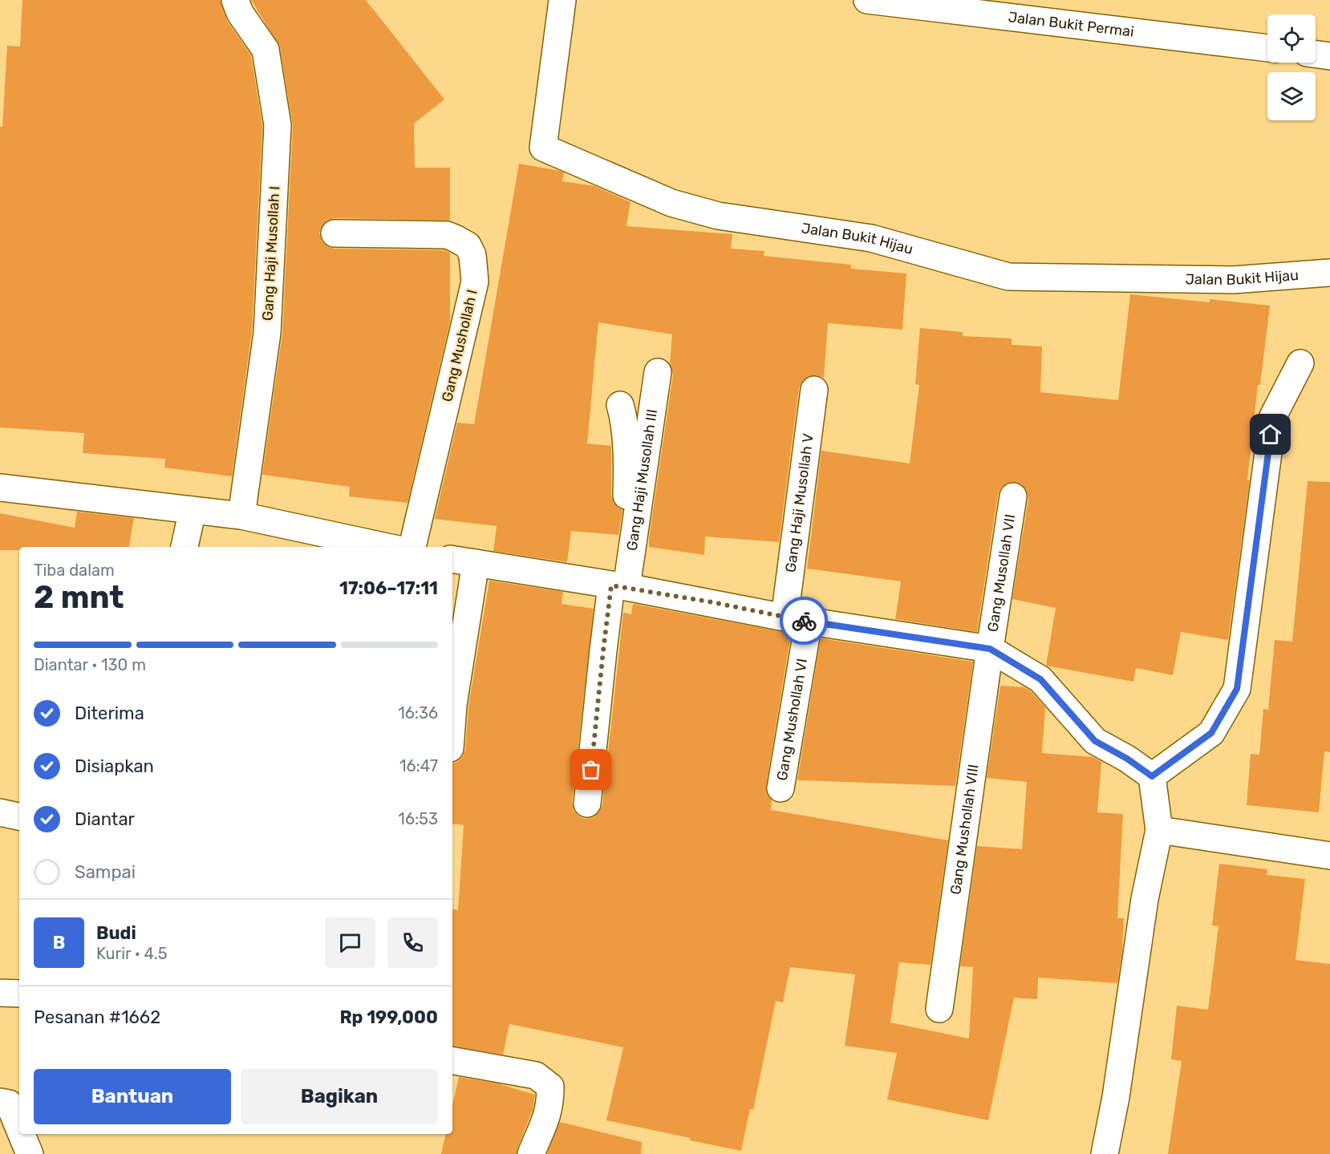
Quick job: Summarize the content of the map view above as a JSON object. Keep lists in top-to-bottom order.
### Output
{
  "streets": {
    "street": [
      "Jalan Bukit Permai",
      "Jalan Bukit Hijau",
      "Gang Haji Musollah I",
      "Gang Mushollah I",
      "Gang Haji Musollah III",
      "Gang Haji Musollah V",
      "Gang Musollah VII",
      "Gang Mushollah VI",
      "Gang Mushollah VIII"
    ]
  },
  "crossings": [
    ["Gang Haji Musollah V", "Gang Mushollah VI"],
    ["Gang Musollah VII", "Gang Mushollah VIII"]
  ],
  "page": {
    "heading": ["2 mnt", "Tiba dalam", "17:06–17:11"],
    "panel": [
      "Budi",
      "Kurir · 4.5",
      "Pesanan #1662",
      "Rp 199,000"
    ],
    "bar": "Diantar · 130 m",
    "list": [
      ["Diterima", "16:36"],
      ["Disiapkan", "16:47"],
      ["Diantar", "16:53"],
      "Sampai"
    ],
    "round": "B",
    "buttons": ["Bantuan", "Bagikan"]
  }
}
